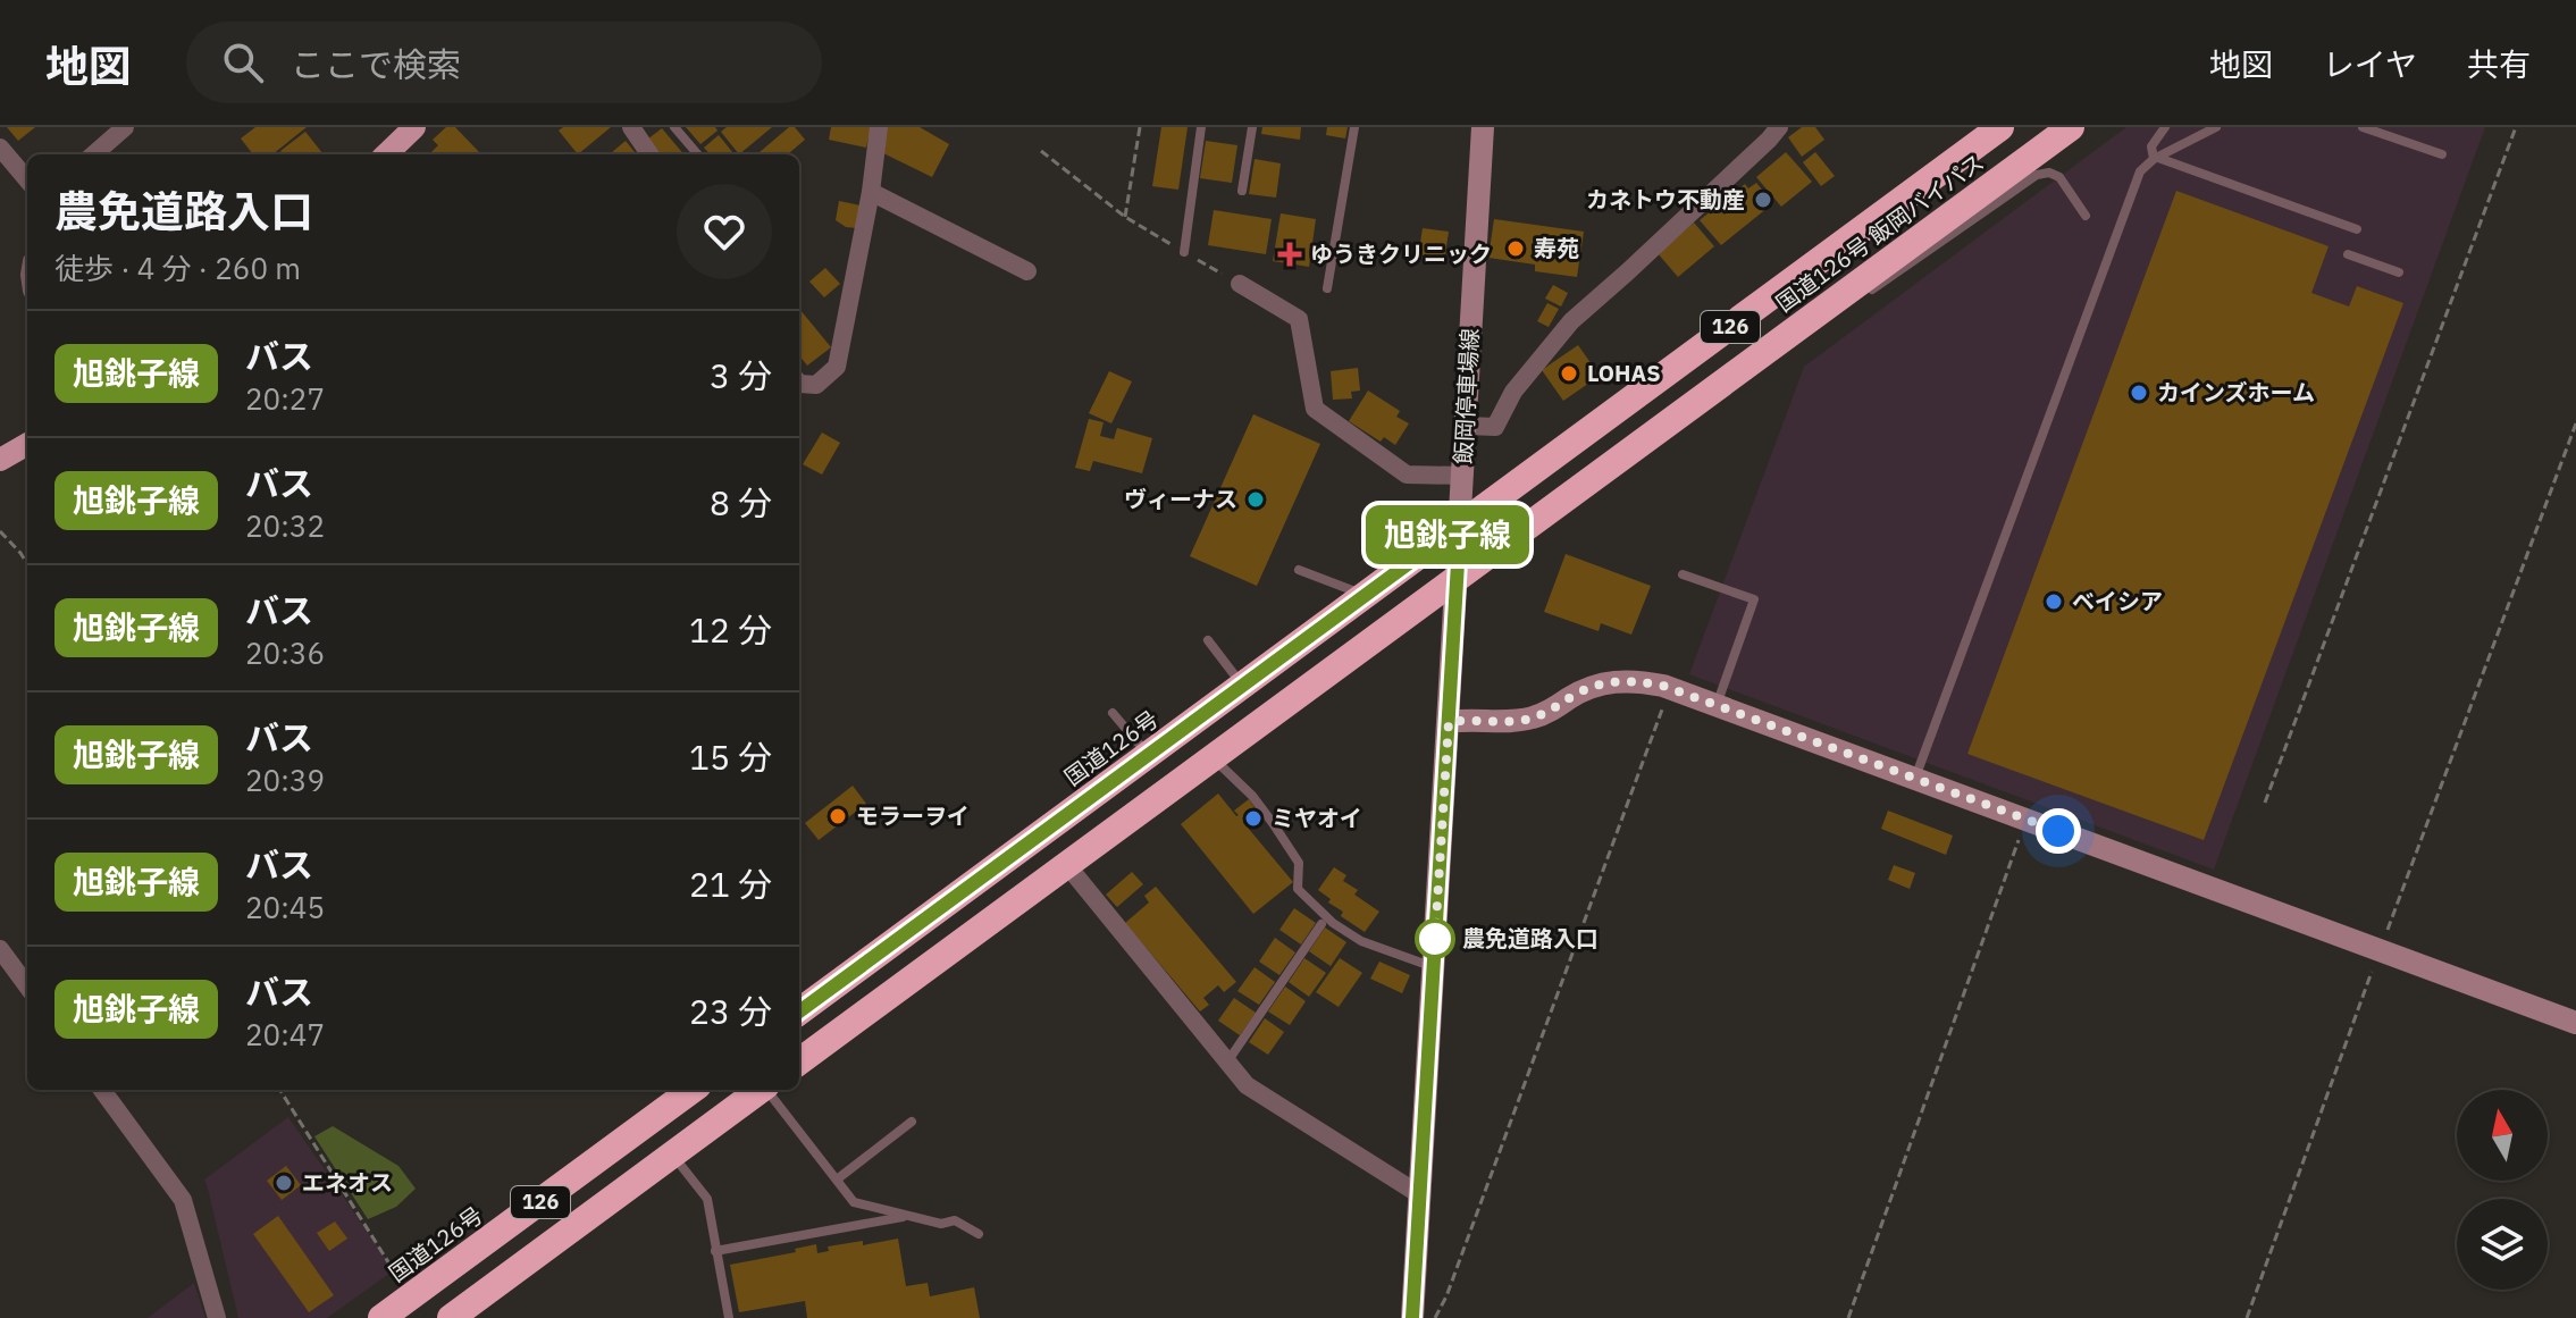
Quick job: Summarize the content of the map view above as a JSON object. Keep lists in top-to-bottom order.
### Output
{
  "streets": {
    "highway": ["国道126号 飯岡バイパス", "126", "国道126号"],
    "main road": ["飯岡停車場線"]
  },
  "crossings": [
    ["国道126号 飯岡バイパス", "126"],
    ["国道126号 飯岡バイパス", "飯岡停車場線"],
    ["国道126号 飯岡バイパス", "国道126号"],
    ["126", "飯岡停車場線"],
    ["飯岡停車場線", "国道126号"]
  ],
  "places": {
    "other": [
      "カネトウ不動産",
      "寿苑",
      "LOHAS",
      "カインズホーム",
      "ヴィーナス",
      "ベイシア",
      "モラーヲイ",
      "ミヤオイ",
      "農免道路入口",
      "エネオス"
    ],
    "health": ["ゆうきクリニック"]
  },
  "lines": ["bus line 旭銚子線"],
  "north": "top",
  "page": {
    "header": "地図",
    "search": "ここで検索",
    "nav": ["地図", "レイヤ", "共有"],
    "on_map": "旭銚子線",
    "heading": ["農免道路入口", "徒歩 · 4 分 · 260 m"],
    "list": [
      {
        "mark": "旭銚子線",
        "name": "バス",
        "note": "20:27",
        "value": "3 分"
      },
      {
        "mark": "旭銚子線",
        "name": "バス",
        "note": "20:32",
        "value": "8 分"
      },
      {
        "mark": "旭銚子線",
        "name": "バス",
        "note": "20:36",
        "value": "12 分"
      },
      {
        "mark": "旭銚子線",
        "name": "バス",
        "note": "20:39",
        "value": "15 分"
      },
      {
        "mark": "旭銚子線",
        "name": "バス",
        "note": "20:45",
        "value": "21 分"
      },
      {
        "mark": "旭銚子線",
        "name": "バス",
        "note": "20:47",
        "value": "23 分"
      }
    ]
  }
}
